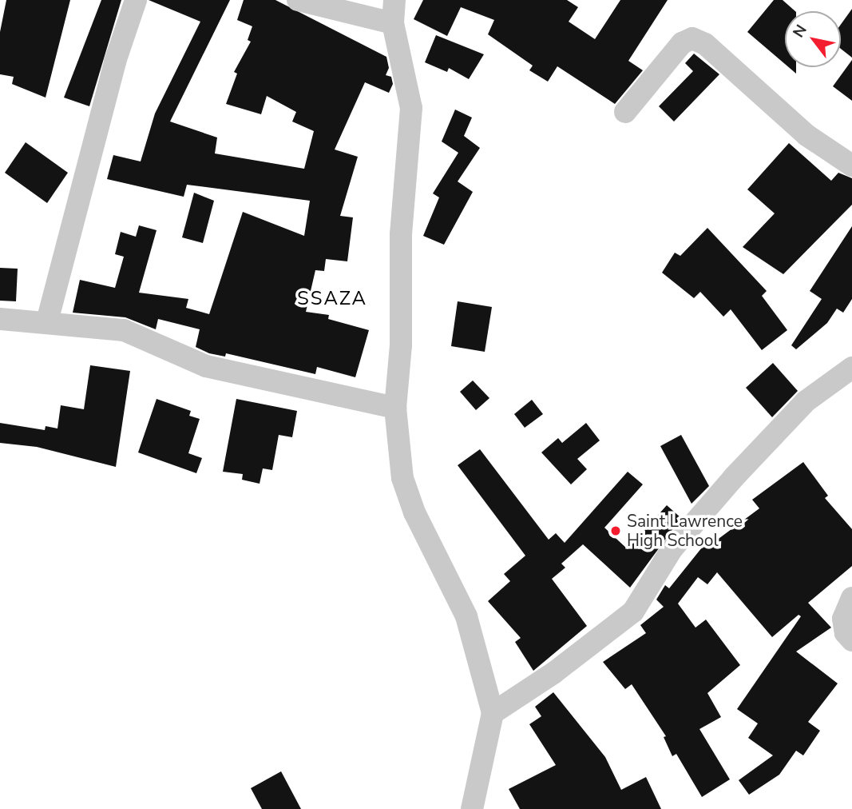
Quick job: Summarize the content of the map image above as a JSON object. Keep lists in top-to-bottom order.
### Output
{
  "districts": ["SSAZA"],
  "places": ["Saint Lawrence High School"],
  "north": "top left"
}
